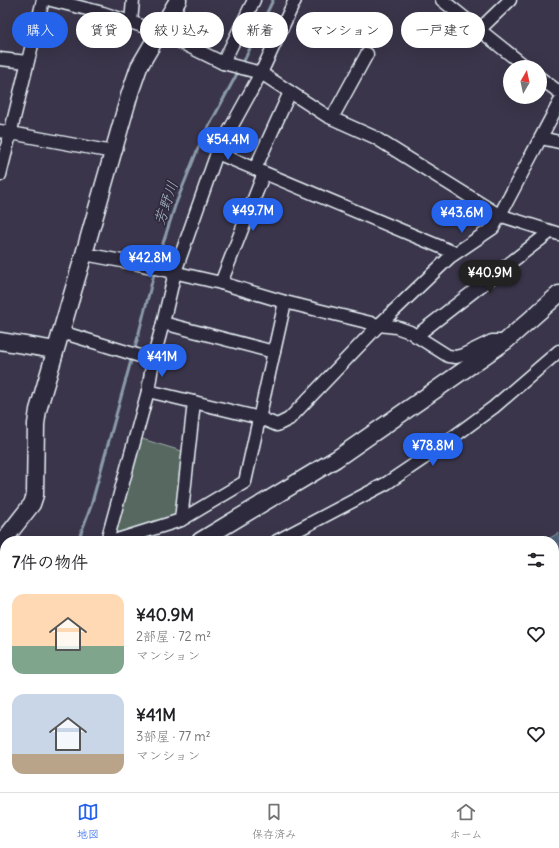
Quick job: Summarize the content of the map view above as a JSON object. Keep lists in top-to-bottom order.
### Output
{
  "water": ["芳野川"],
  "north": "top",
  "page": {
    "chip": [
      "購入",
      "賃貸",
      "絞り込み",
      "新着",
      "マンション",
      "一戸建て"
    ],
    "price": [
      "¥54.4M",
      "¥49.7M",
      "¥43.6M",
      "¥42.8M",
      "¥40.9M",
      "¥41M",
      "¥78.8M"
    ],
    "heading": "7件の物件",
    "list": [
      {
        "name": "¥40.9M",
        "note": "2部屋 · 72 m² · マンション"
      },
      {
        "name": "¥41M",
        "note": "3部屋 · 77 m² · マンション"
      }
    ],
    "tabs": ["地図", "保存済み", "ホーム"]
  }
}
